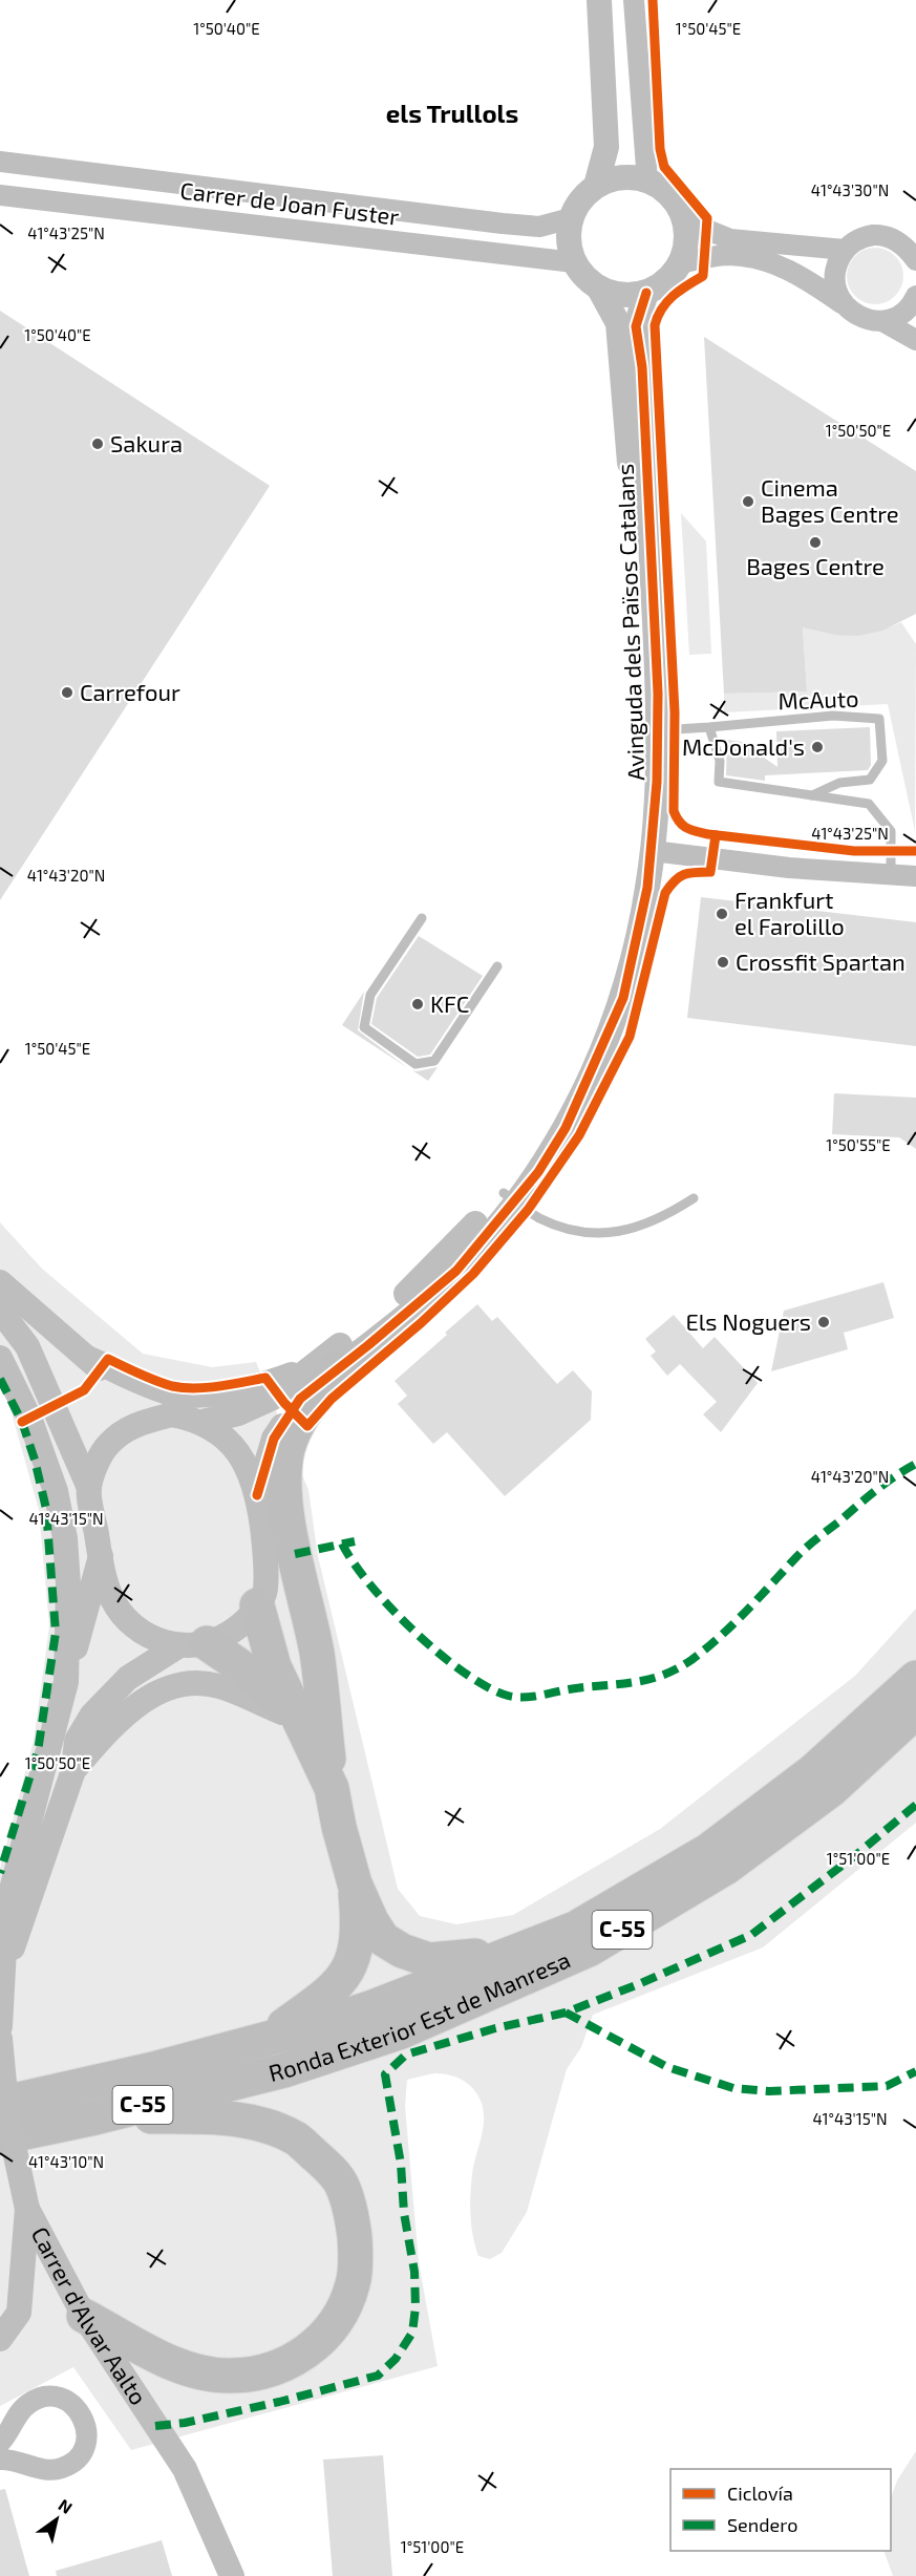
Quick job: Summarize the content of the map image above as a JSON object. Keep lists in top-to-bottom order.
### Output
{
  "streets": {
    "highway": ["C-55", "Ronda Exterior Est de Manresa"],
    "street": ["Carrer de Joan Fuster", "Avinguda dels Països Catalans", "Carrer d'Alvar Aalto"],
    "lane": ["McAuto"]
  },
  "crossings": [
    ["Carrer de Joan Fuster", "Avinguda dels Països Catalans"],
    ["Avinguda dels Països Catalans", "McAuto"],
    ["C-55", "Ronda Exterior Est de Manresa"]
  ],
  "districts": ["els Trullols"],
  "places": [
    "Sakura",
    "Cinema Bages Centre",
    "Bages Centre",
    "Carrefour",
    "McDonald's",
    "Frankfurt el Farolillo",
    "Crossfit Spartan",
    "KFC",
    "Els Noguers"
  ],
  "legend": ["Ciclovía", "Sendero"],
  "north": "top right",
  "coordinates": [
    "1°50'45\"E",
    "1°50'40\"E",
    "41°43'30\"N",
    "41°43'25\"N",
    "1°50'50\"E",
    "41°43'20\"N",
    "1°50'55\"E",
    "41°43'15\"N",
    "1°51'00\"E",
    "41°43'10\"N"
  ]
}
